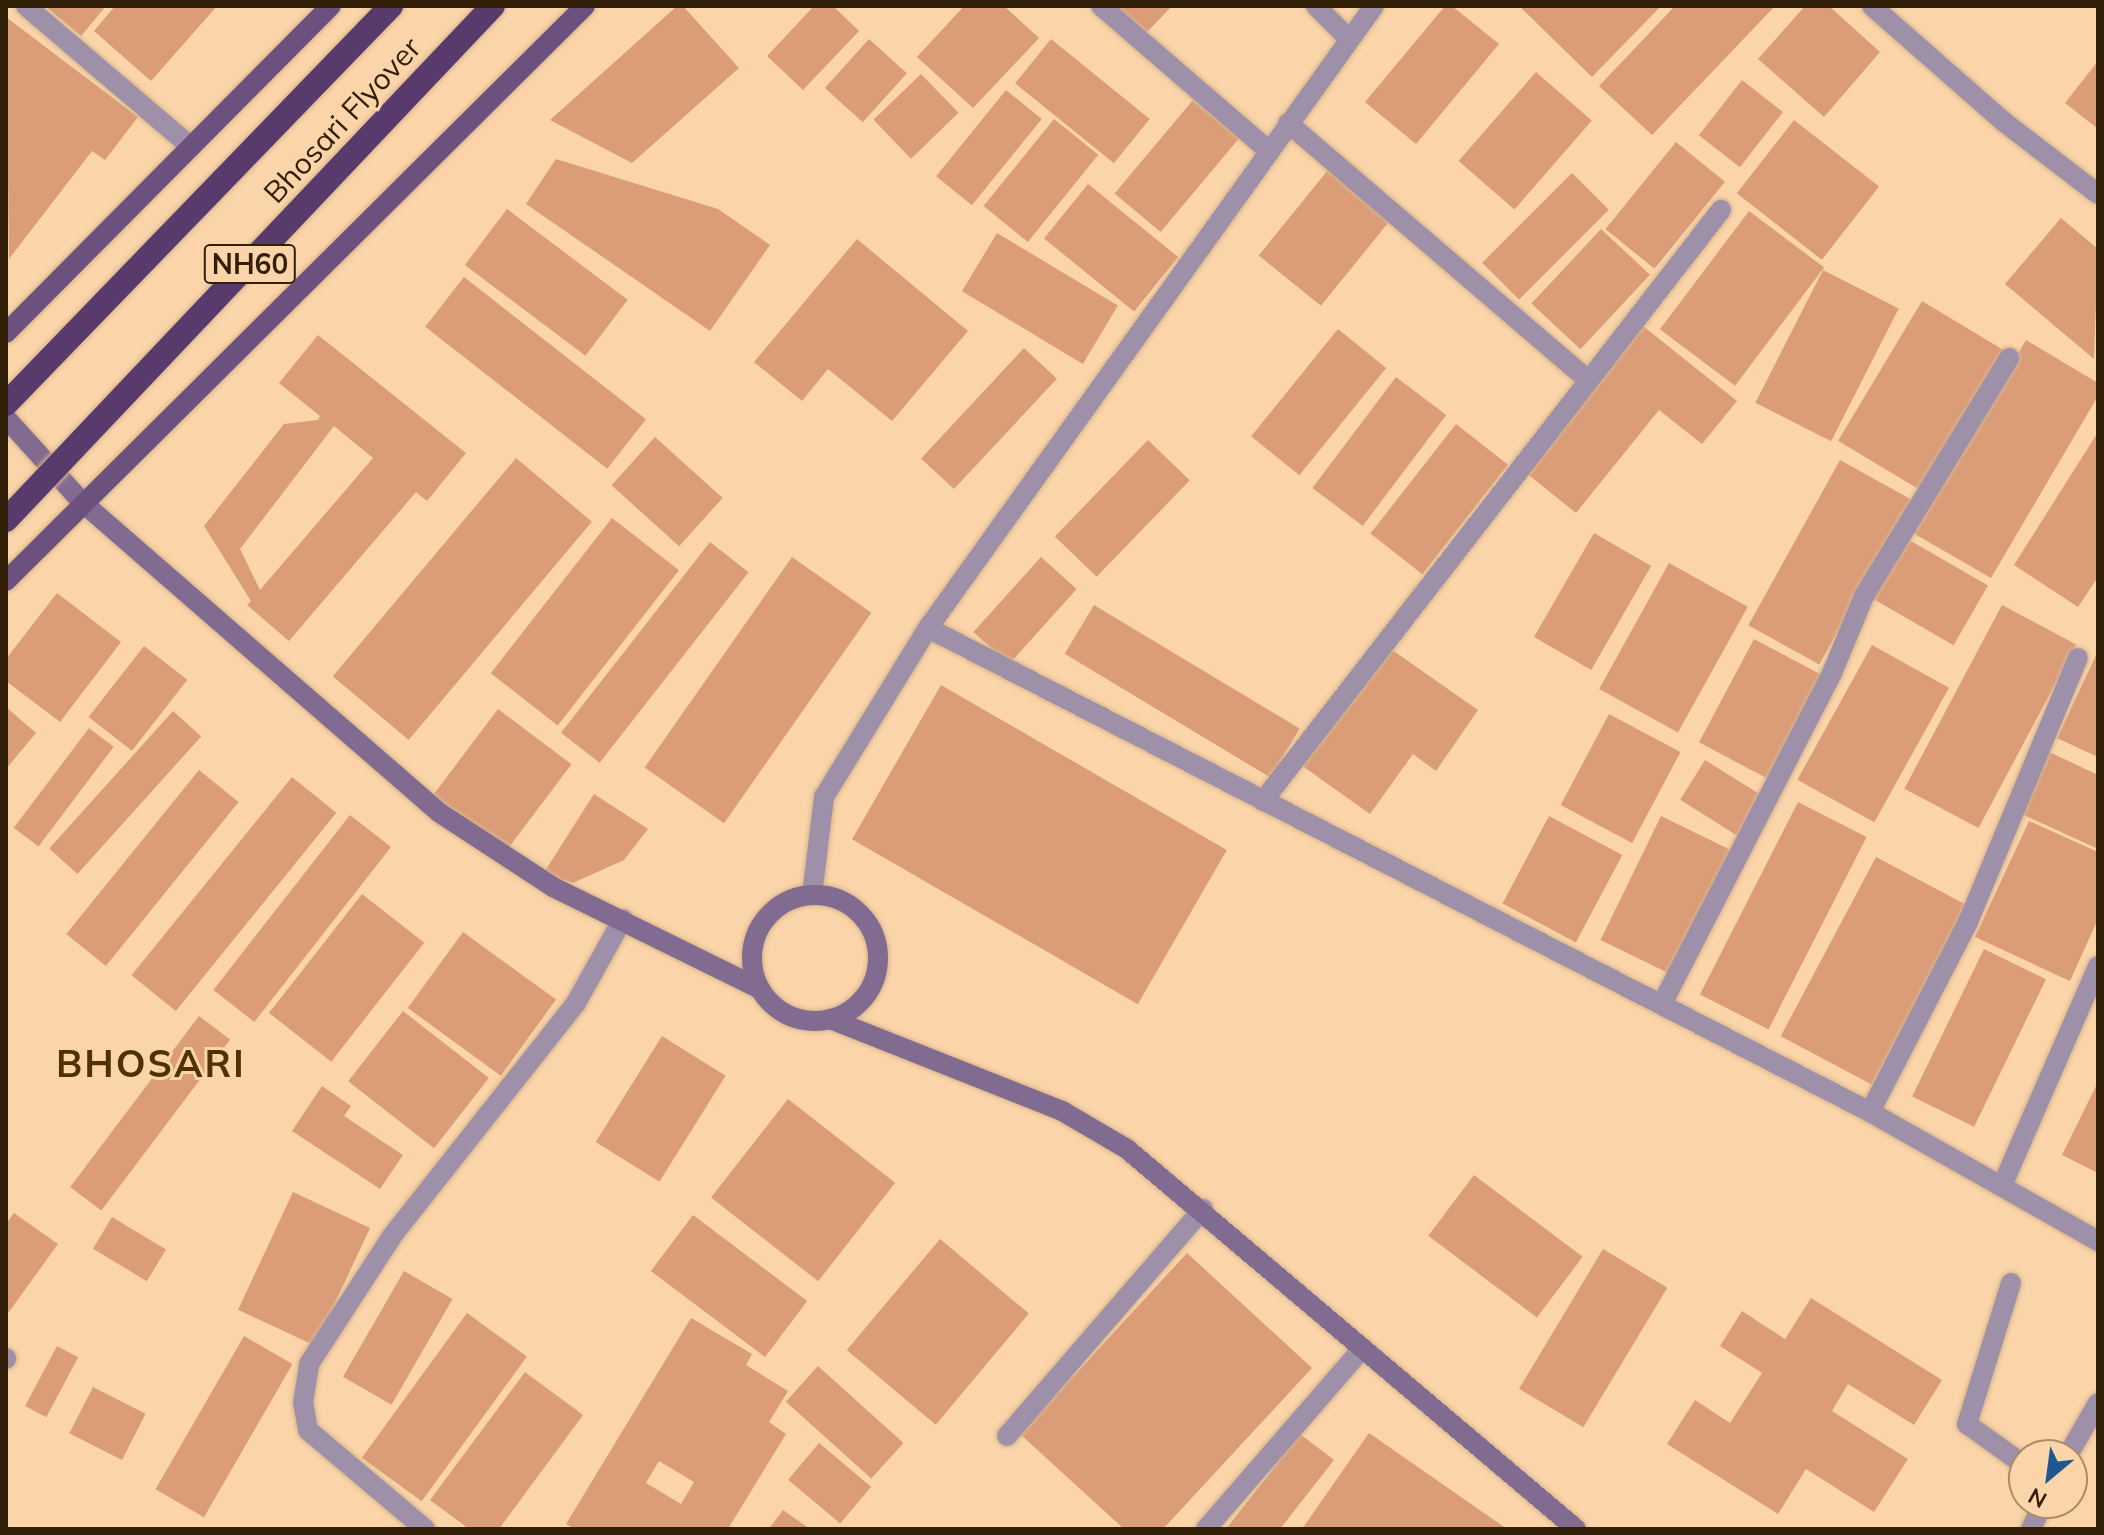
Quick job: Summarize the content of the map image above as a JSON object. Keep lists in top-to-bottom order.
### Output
{
  "streets": {
    "highway": ["Bhosari Flyover", "NH60"]
  },
  "districts": ["BHOSARI"],
  "north": "bottom left"
}
